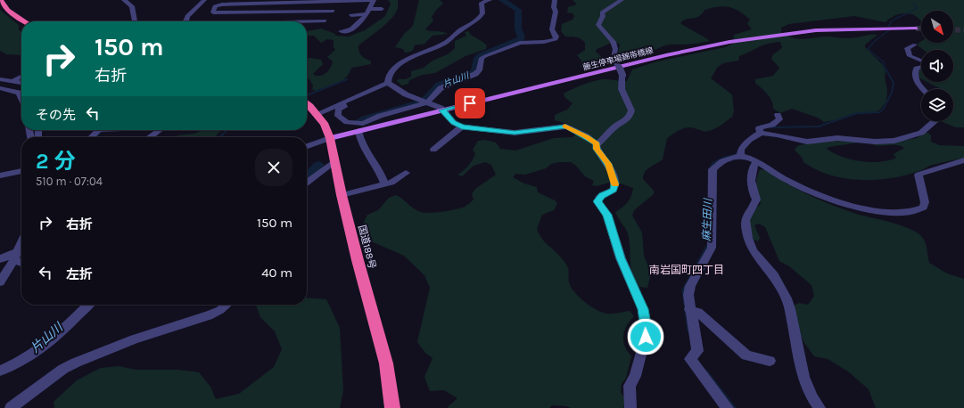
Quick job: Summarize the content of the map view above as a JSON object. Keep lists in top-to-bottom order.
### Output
{
  "streets": {
    "highway": ["国道188号"],
    "main road": ["藤生停車場錦帯橋線"]
  },
  "crossings": [
    ["藤生停車場錦帯橋線", "国道188号"]
  ],
  "districts": ["南岩国町四丁目"],
  "water": ["片山川", "麻生田川"],
  "north": "bottom right",
  "page": {
    "turn": ["150 m", "右折"],
    "then": "その先",
    "heading": ["2 分", "510 m · 07:04"],
    "list": [
      {
        "name": "右折",
        "value": "150 m"
      },
      {
        "name": "左折",
        "value": "40 m"
      }
    ]
  }
}
